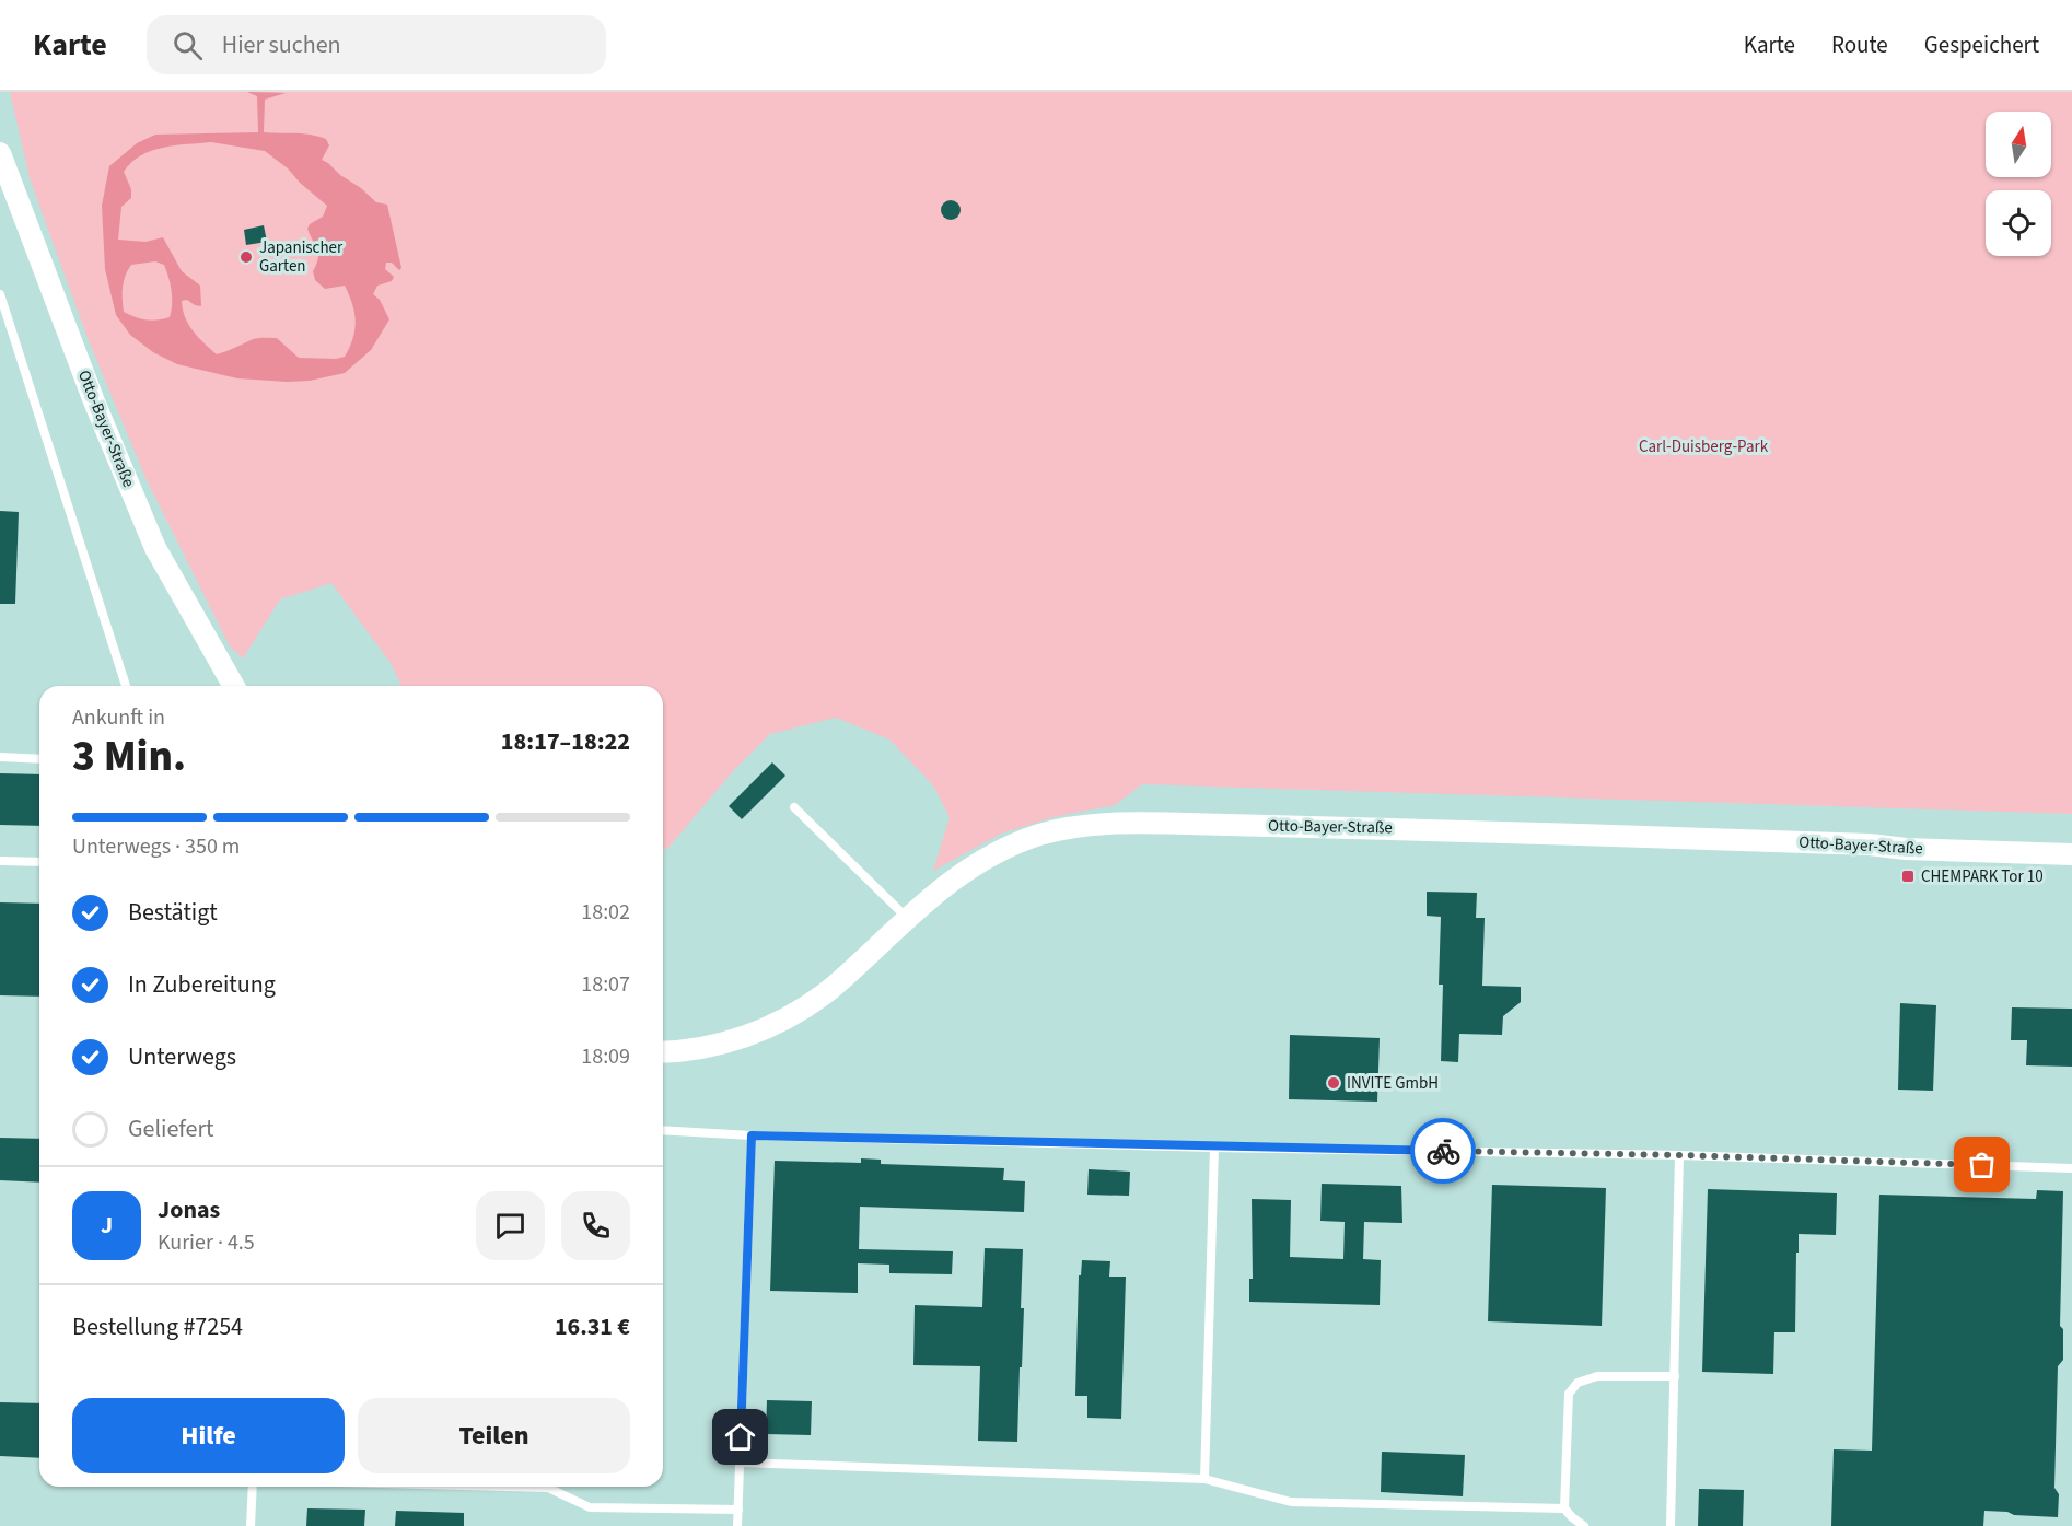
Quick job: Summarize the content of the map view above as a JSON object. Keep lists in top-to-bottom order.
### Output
{
  "streets": {
    "street": ["Otto-Bayer-Straße"]
  },
  "parks": ["Carl-Duisberg-Park"],
  "places": {
    "other": ["Japanischer Garten", "INVITE GmbH"],
    "transit": ["CHEMPARK Tor 10"]
  },
  "north": "top",
  "page": {
    "header": "Karte",
    "search": "Hier suchen",
    "nav": ["Karte", "Route", "Gespeichert"],
    "heading": ["3 Min.", "Ankunft in", "18:17–18:22"],
    "panel": [
      "Jonas",
      "Kurier · 4.5",
      "Bestellung #7254",
      "16.31 €"
    ],
    "bar": "Unterwegs · 350 m",
    "list": [
      ["Bestätigt", "18:02"],
      ["In Zubereitung", "18:07"],
      ["Unterwegs", "18:09"],
      "Geliefert"
    ],
    "round": "J",
    "buttons": ["Hilfe", "Teilen"]
  }
}
